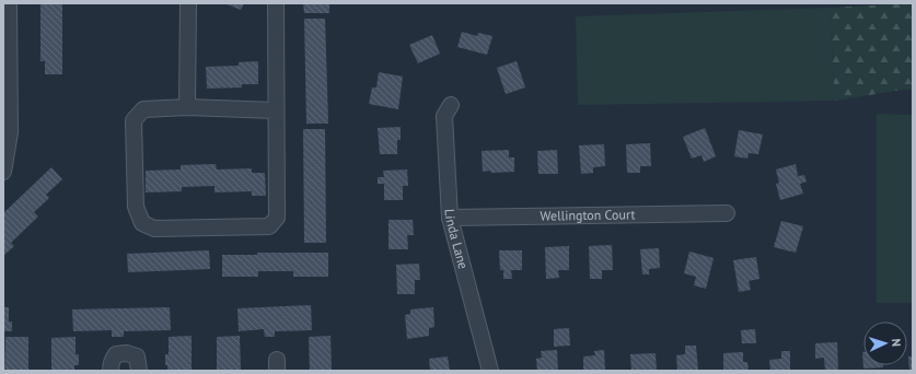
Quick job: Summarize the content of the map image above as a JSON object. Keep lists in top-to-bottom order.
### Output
{
  "streets": {
    "street": ["Wellington Court", "Linda Lane"]
  },
  "crossings": [
    ["Wellington Court", "Linda Lane"]
  ],
  "north": "right"
}
